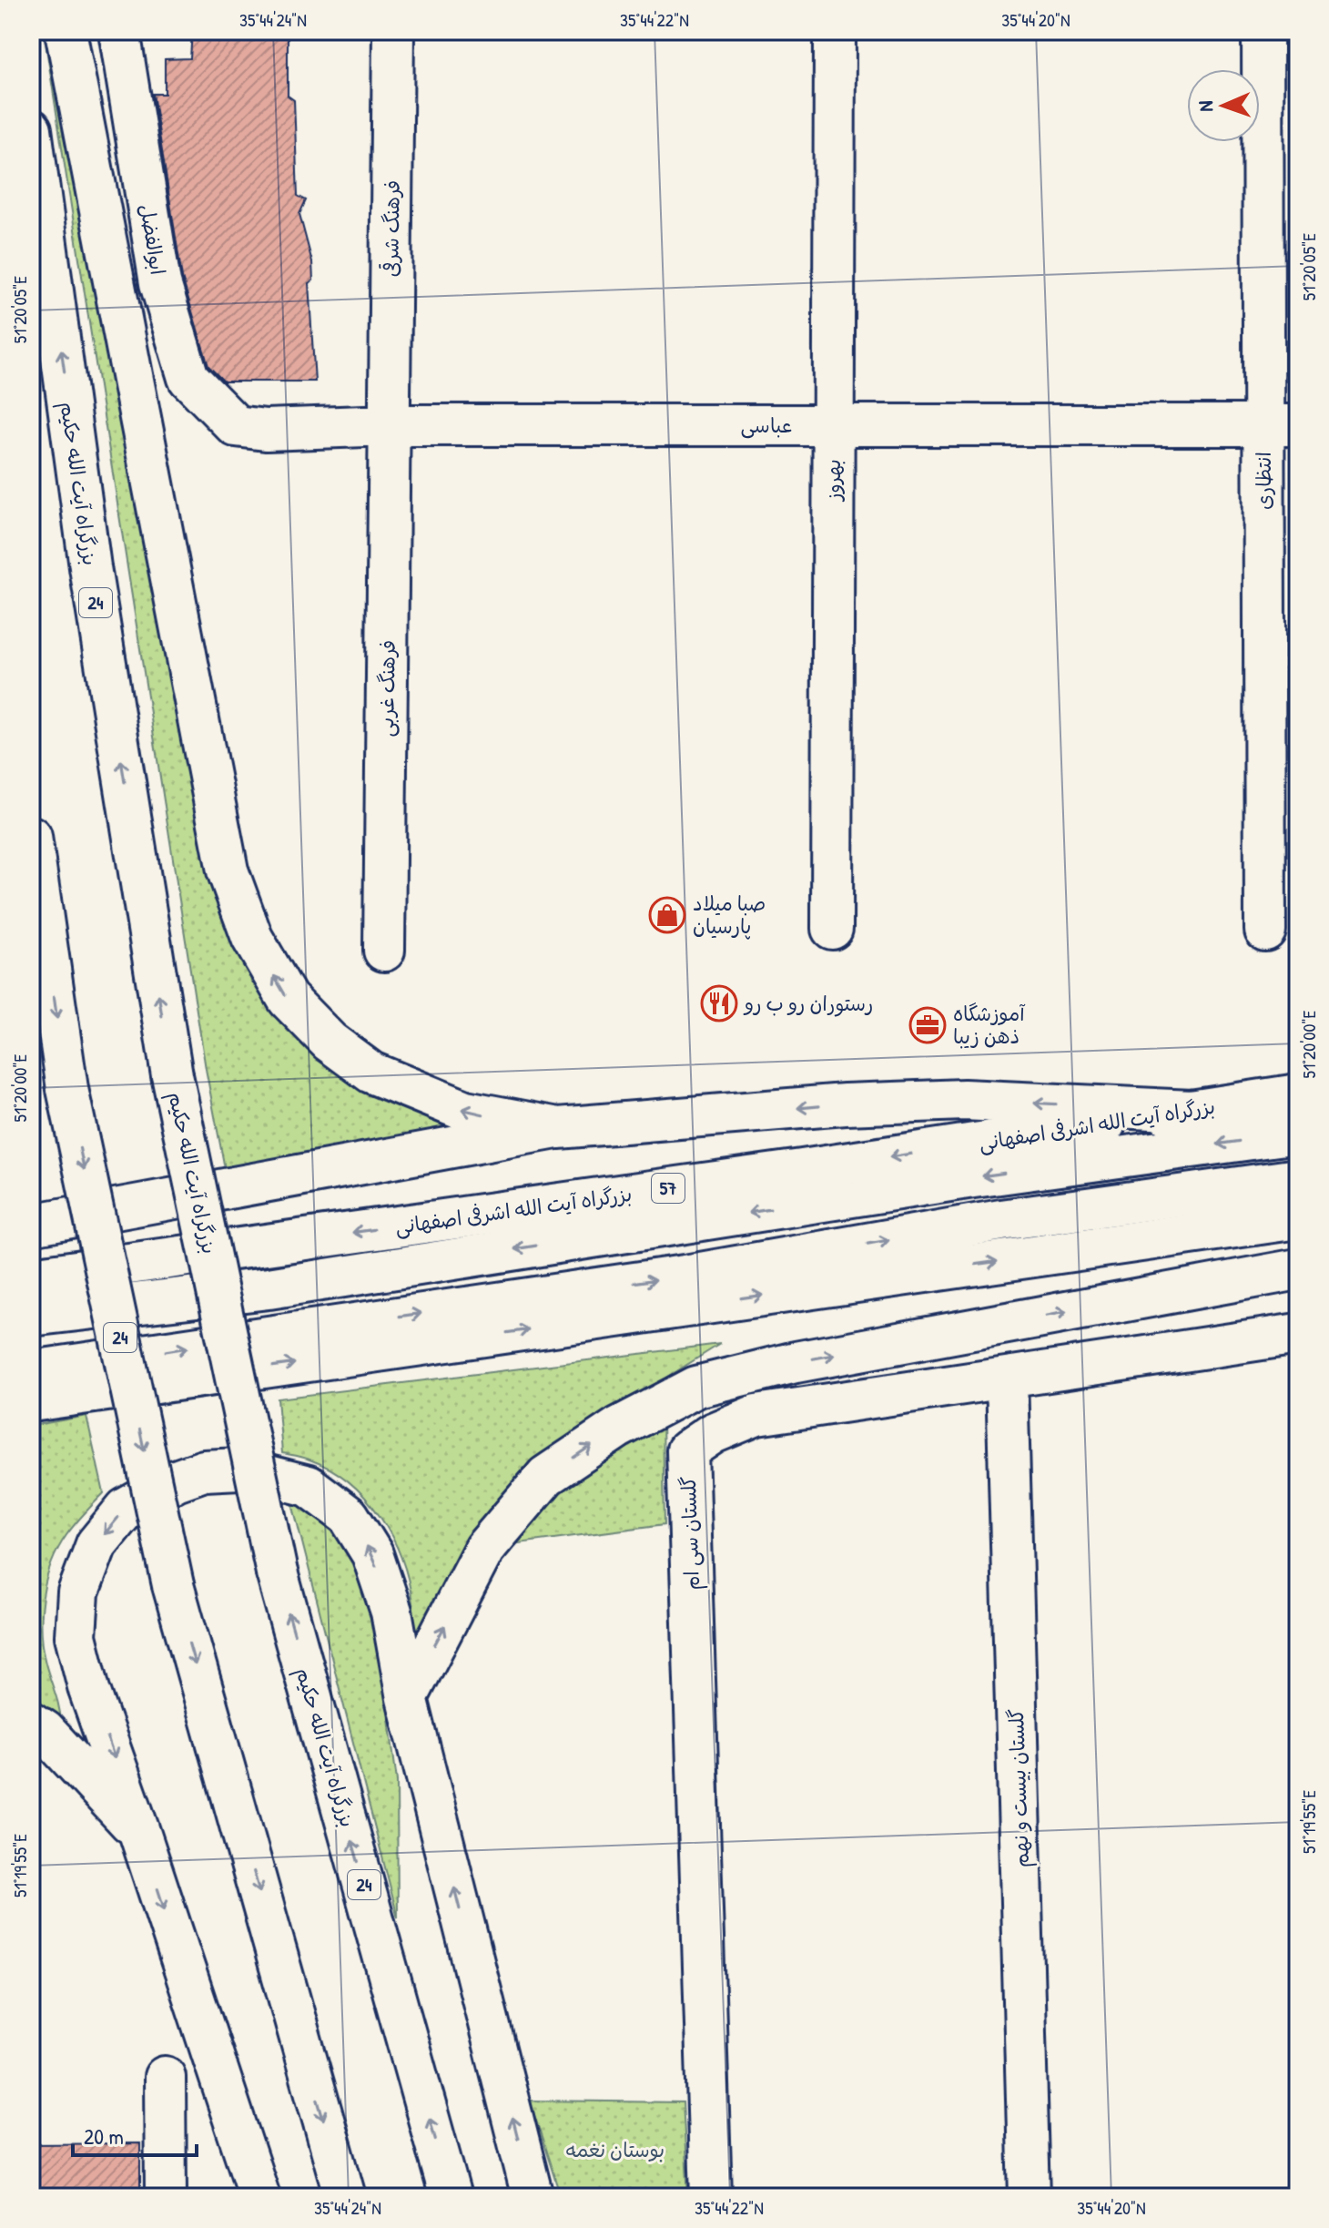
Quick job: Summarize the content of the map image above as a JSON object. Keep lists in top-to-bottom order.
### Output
{
  "streets": {
    "main road": [
      "فرهنگ شرقی",
      "ابوالفضل",
      "عباسی",
      "بهروز",
      "انتظاری",
      "بزرگراه آیت الله حکیم",
      "24",
      "فرهنگ غربی",
      "بزرگراه آیت الله اشرفی اصفهانی",
      "57",
      "گلستان سی ام",
      "گلستان بیست و نهم"
    ]
  },
  "crossings": [
    ["فرهنگ شرقی", "عباسی"],
    ["فرهنگ شرقی", "فرهنگ غربی"],
    ["ابوالفضل", "عباسی"],
    ["عباسی", "بهروز"],
    ["عباسی", "انتظاری"],
    ["عباسی", "فرهنگ غربی"],
    ["گلستان سی ام", "گلستان بیست و نهم"]
  ],
  "parks": ["بوستان نغمه"],
  "places": {
    "shop": ["صبا میلاد پارسیان"],
    "restaurant": ["رستوران رو ب رو"],
    "office": ["آموزشگاه ذهن زیبا"]
  },
  "scale_bar": "20 m",
  "north": "left",
  "coordinates": [
    "35°44'24\"N",
    "35°44'22\"N",
    "35°44'20\"N",
    "51°20'05\"E",
    "51°20'00\"E",
    "51°19'55\"E"
  ]
}
